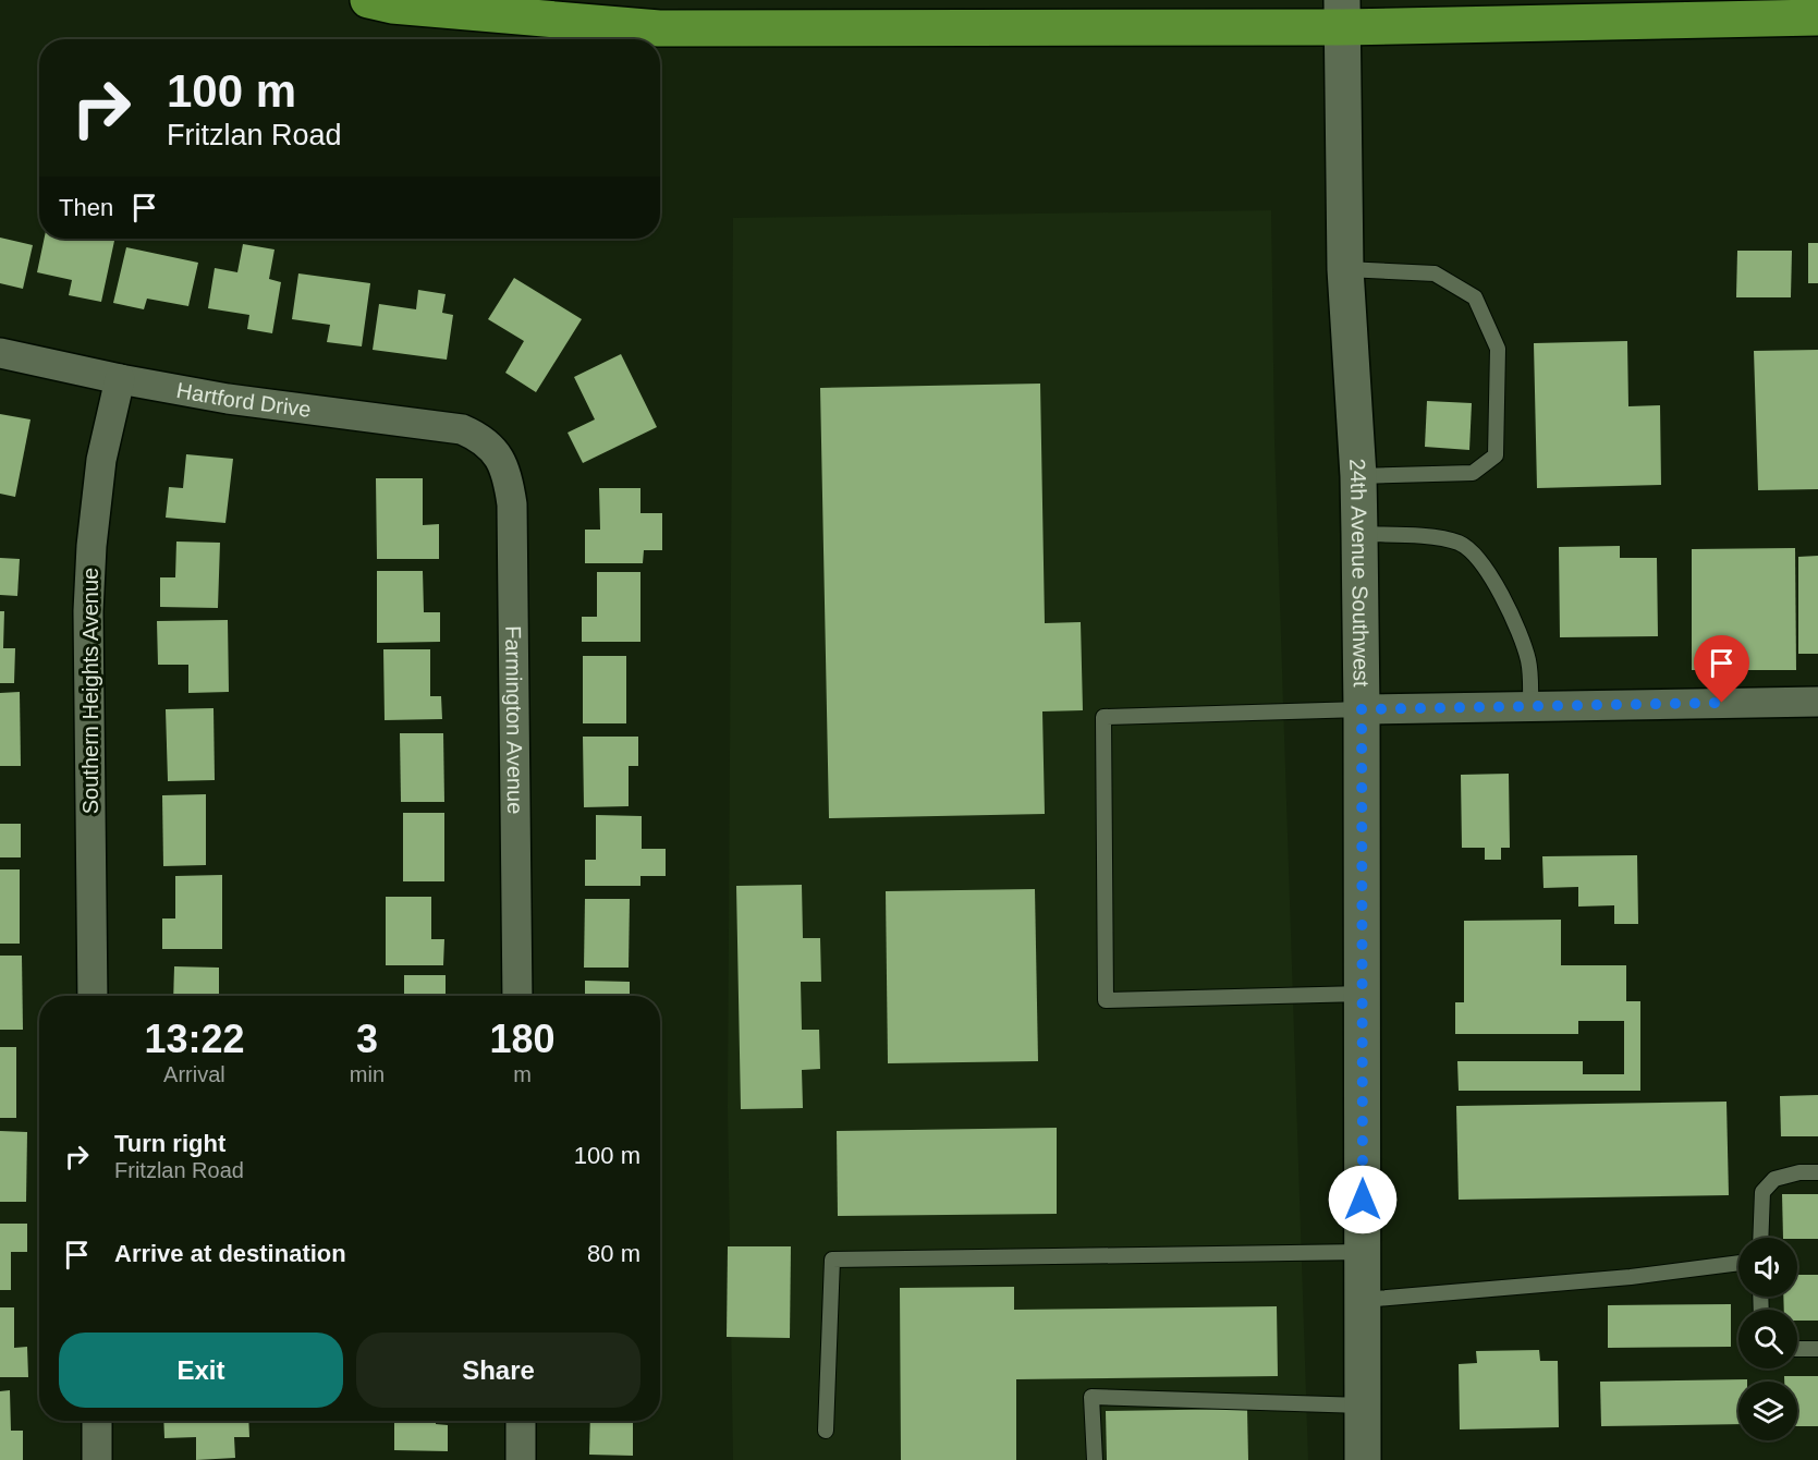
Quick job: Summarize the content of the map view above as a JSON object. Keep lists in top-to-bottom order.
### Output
{
  "streets": {
    "main road": ["24th Avenue Southwest"],
    "street": ["Hartford Drive", "Southern Heights Avenue", "Farmington Avenue"]
  },
  "crossings": [
    ["Hartford Drive", "Southern Heights Avenue"],
    ["Hartford Drive", "Farmington Avenue"]
  ],
  "page": {
    "turn": ["100 m", "Fritzlan Road"],
    "then": "Then",
    "eta": [
      "13:22",
      "Arrival",
      "3",
      "min",
      "180",
      "m"
    ],
    "list": [
      {
        "name": "Turn right",
        "note": "Fritzlan Road",
        "value": "100 m"
      },
      {
        "name": "Arrive at destination",
        "value": "80 m"
      }
    ],
    "buttons": ["Exit", "Share"]
  }
}
